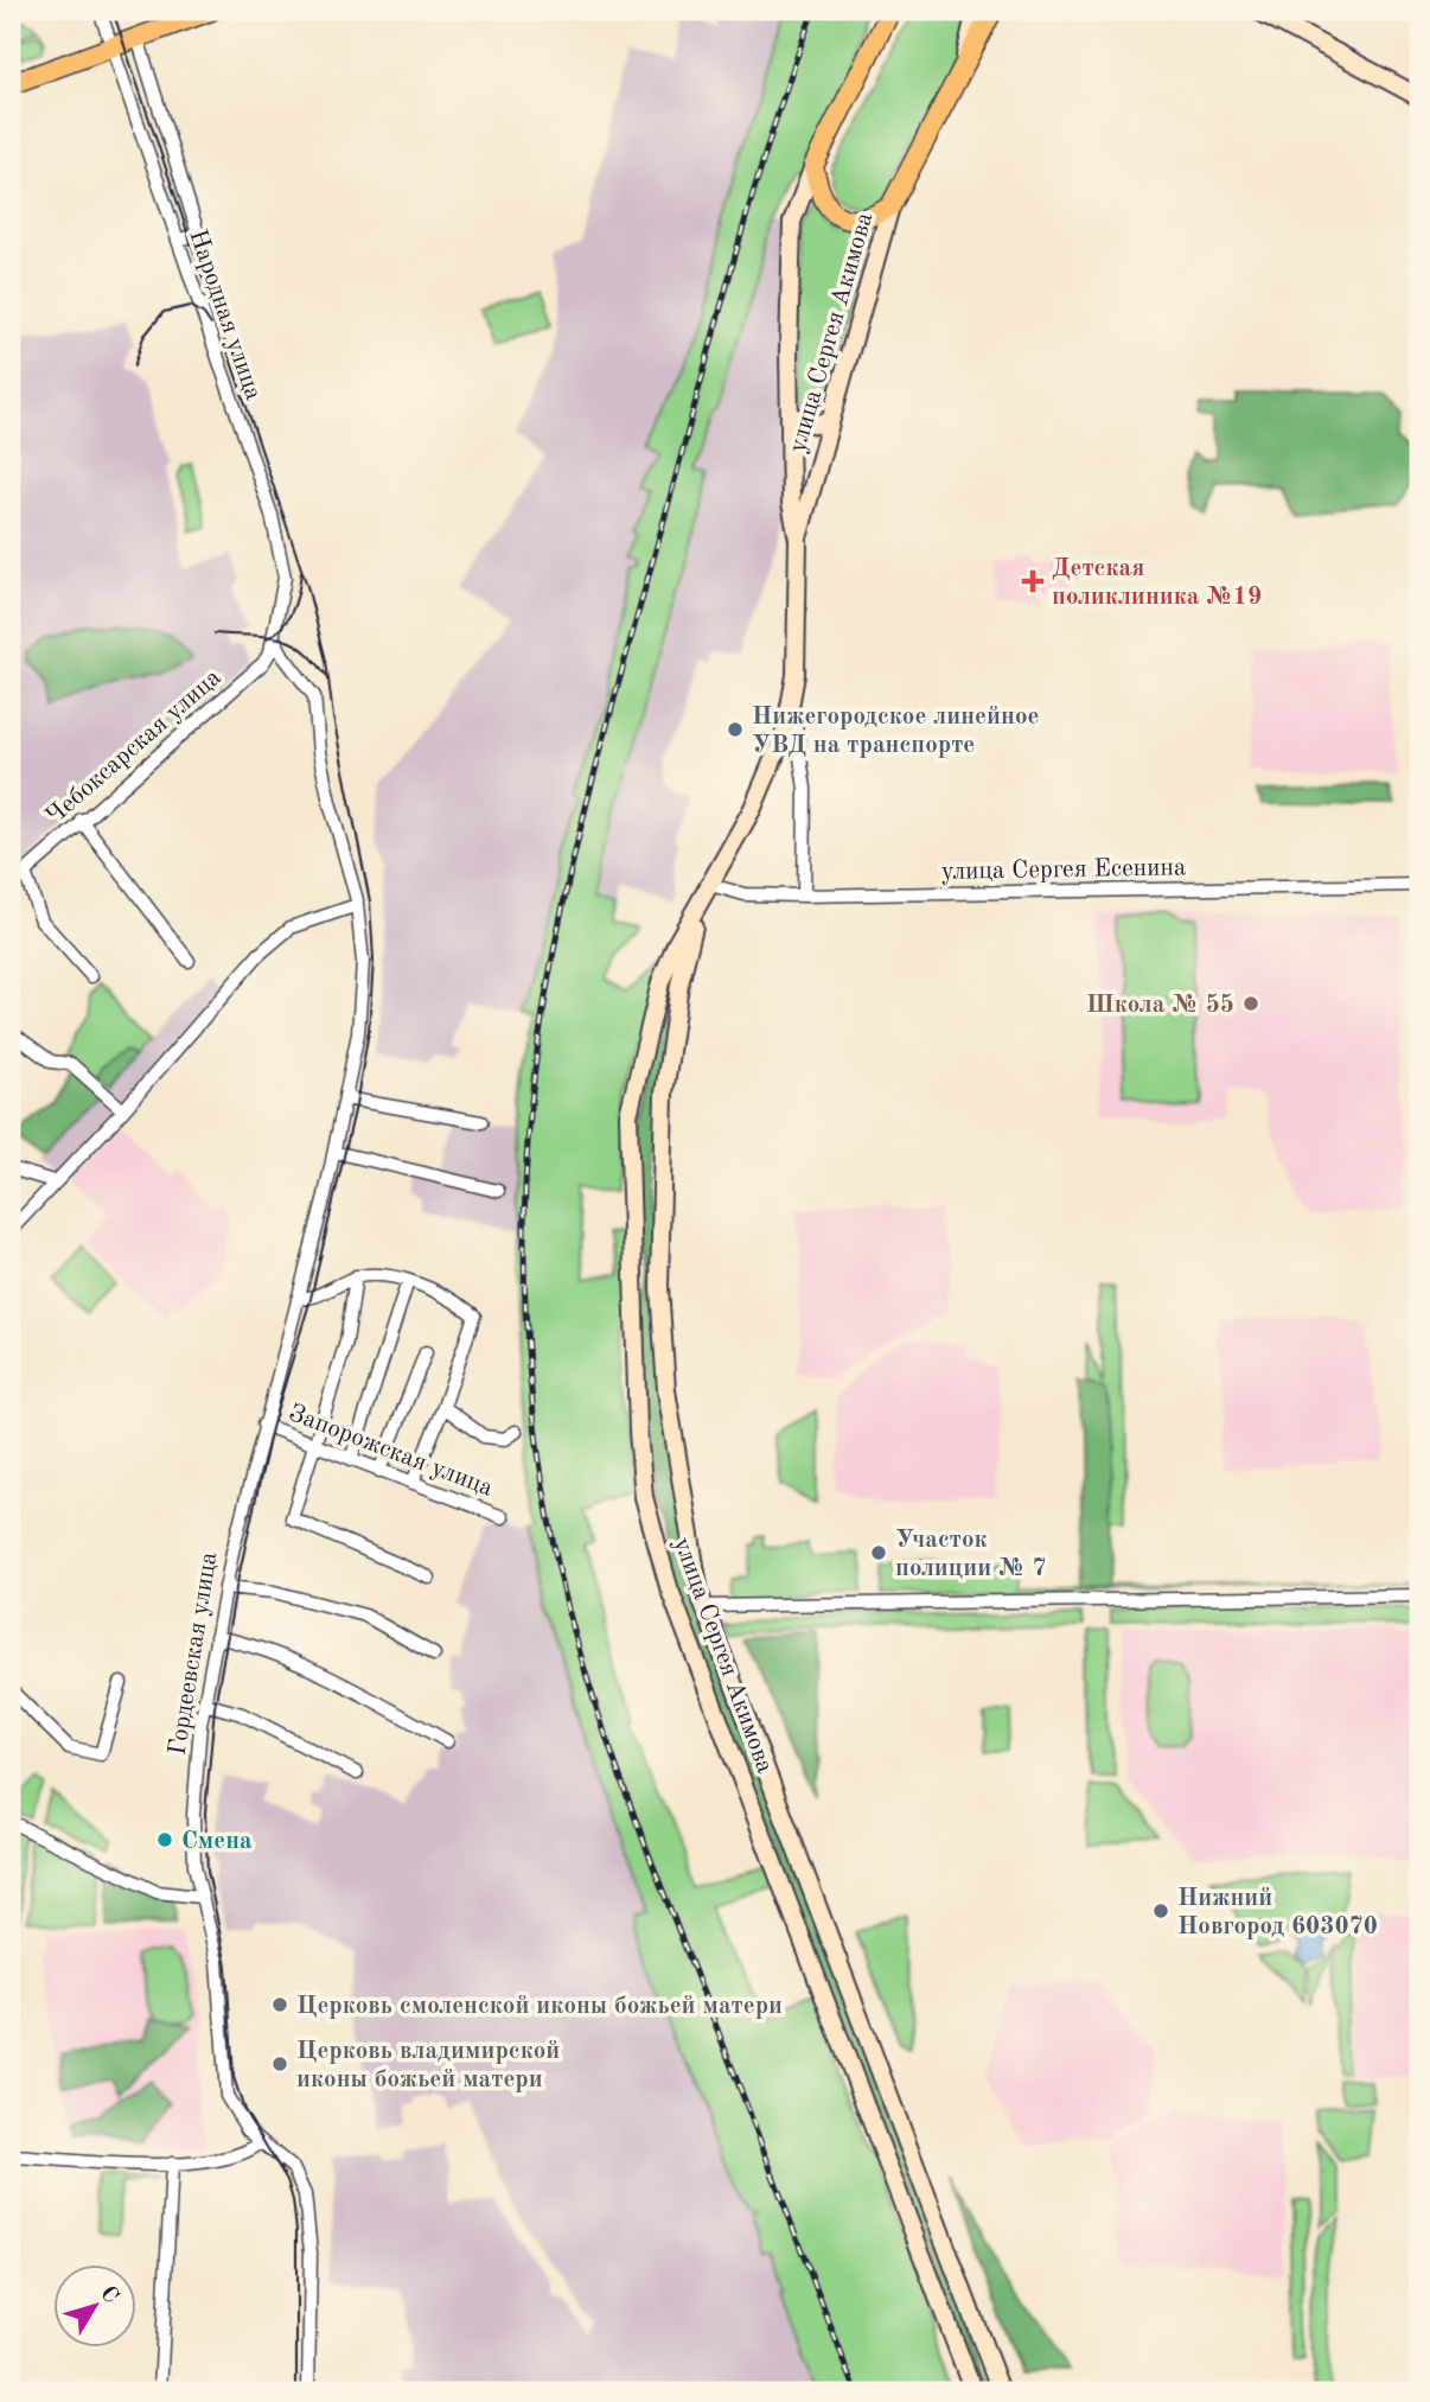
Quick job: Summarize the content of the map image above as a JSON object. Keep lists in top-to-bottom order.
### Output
{
  "streets": {
    "main road": ["улица Сергея Акимова"],
    "street": [
      "Народная улица",
      "Чебоксарская улица",
      "улица Сергея Есенина",
      "Запорожская улица",
      "Гордеевская улица"
    ]
  },
  "crossings": [
    ["Народная улица", "Чебоксарская улица"],
    ["Народная улица", "Гордеевская улица"],
    ["улица Сергея Акимова", "улица Сергея Есенина"],
    ["Чебоксарская улица", "Гордеевская улица"],
    ["Запорожская улица", "Гордеевская улица"]
  ],
  "places": {
    "health": ["Детская поликлиника №19"],
    "other": [
      "Нижегородское линейное УВД на транспорте",
      "Школа № 55",
      "Участок полиции № 7",
      "Смена",
      "Нижний Новгород 603070",
      "Церковь смоленской иконы божьей матери",
      "Церковь владимирской иконы божьей матери"
    ]
  },
  "north": "top right"
}
